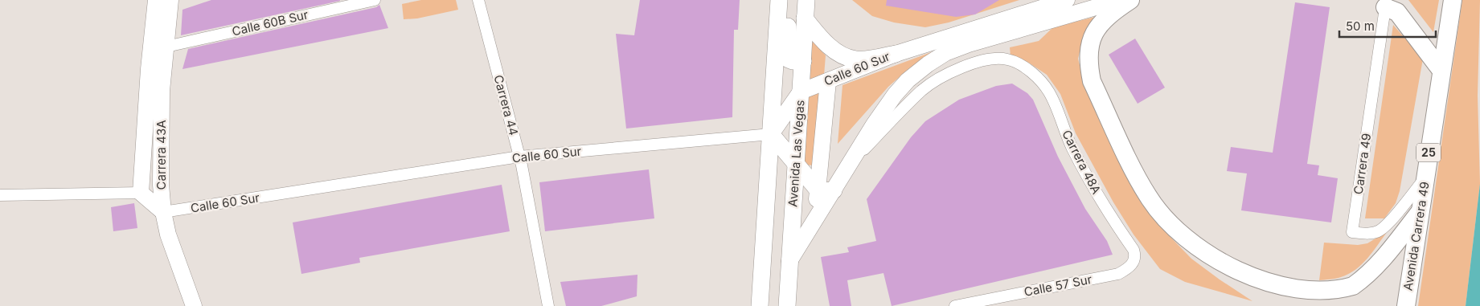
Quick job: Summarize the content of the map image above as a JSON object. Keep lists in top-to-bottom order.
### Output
{
  "streets": {
    "highway": ["25", "Avenida Carrera 49"],
    "main road": ["Calle 60 Sur", "Avenida Las Vegas", "Carrera 43A"],
    "street": [
      "Calle 60B Sur",
      "Carrera 44",
      "Carrera 48A",
      "Carrera 49",
      "Calle 57 Sur"
    ]
  },
  "crossings": [
    ["Calle 60B Sur", "Carrera 43A"],
    ["Calle 60 Sur", "Carrera 44"],
    ["Calle 60 Sur", "Avenida Las Vegas"],
    ["Calle 60 Sur", "Carrera 43A"],
    ["Carrera 48A", "Calle 57 Sur"],
    ["Carrera 49", "Avenida Carrera 49"]
  ],
  "scale_bar": "50 m"
}
